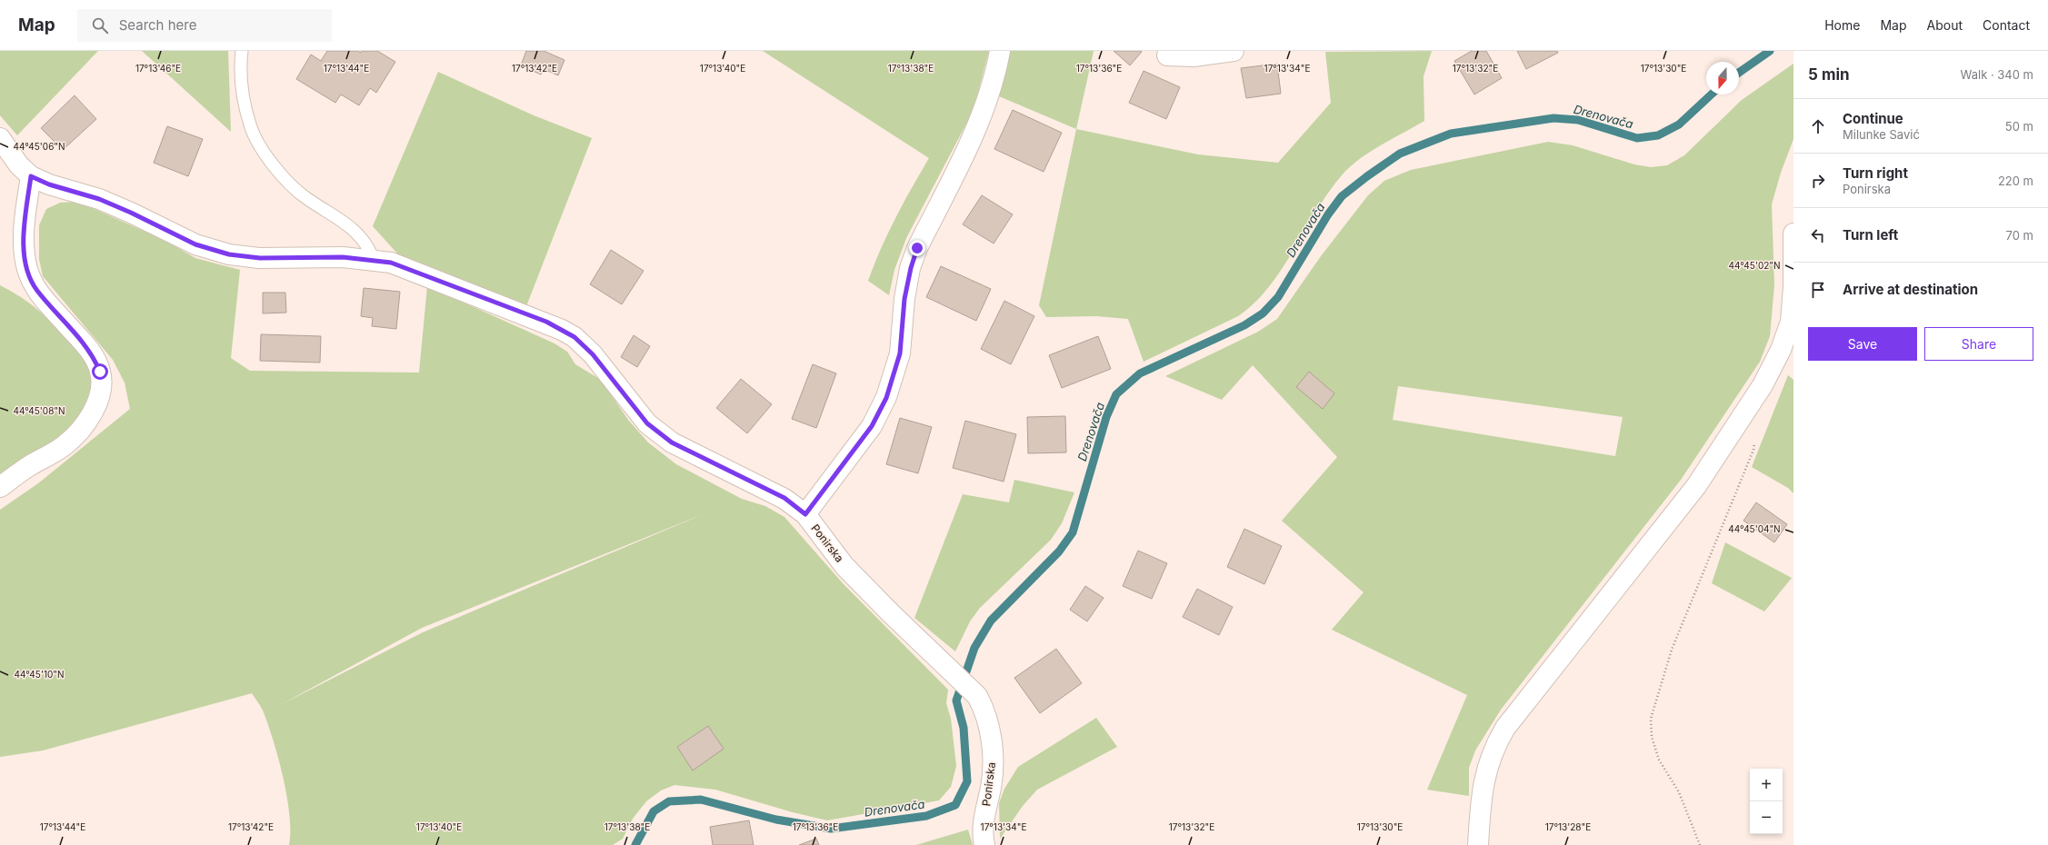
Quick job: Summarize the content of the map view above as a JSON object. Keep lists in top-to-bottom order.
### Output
{
  "streets": {
    "street": ["Ponirska"]
  },
  "water": ["Drenovača"],
  "north": "bottom",
  "page": {
    "header": "Map",
    "search": "Search here",
    "nav": [
      "Home",
      "Map",
      "About",
      "Contact"
    ],
    "heading": ["5 min", "Walk · 340 m"],
    "list": [
      ["Continue", "Milunke Savić", "50 m"],
      ["Turn right", "Ponirska", "220 m"],
      ["Turn left", "70 m"],
      "Arrive at destination"
    ],
    "buttons": ["Save", "Share"],
    "map_buttons": ["+", "−"]
  },
  "coordinates": [
    "17°13'46\"E",
    "17°13'40\"E",
    "17°13'38\"E",
    "17°13'36\"E",
    "17°13'30\"E",
    "17°13'44\"E",
    "17°13'42\"E",
    "17°13'34\"E",
    "17°13'32\"E",
    "44°45'06\"N",
    "44°45'02\"N",
    "44°45'08\"N",
    "44°45'04\"N",
    "44°45'10\"N",
    "17°13'28\"E"
  ]
}
